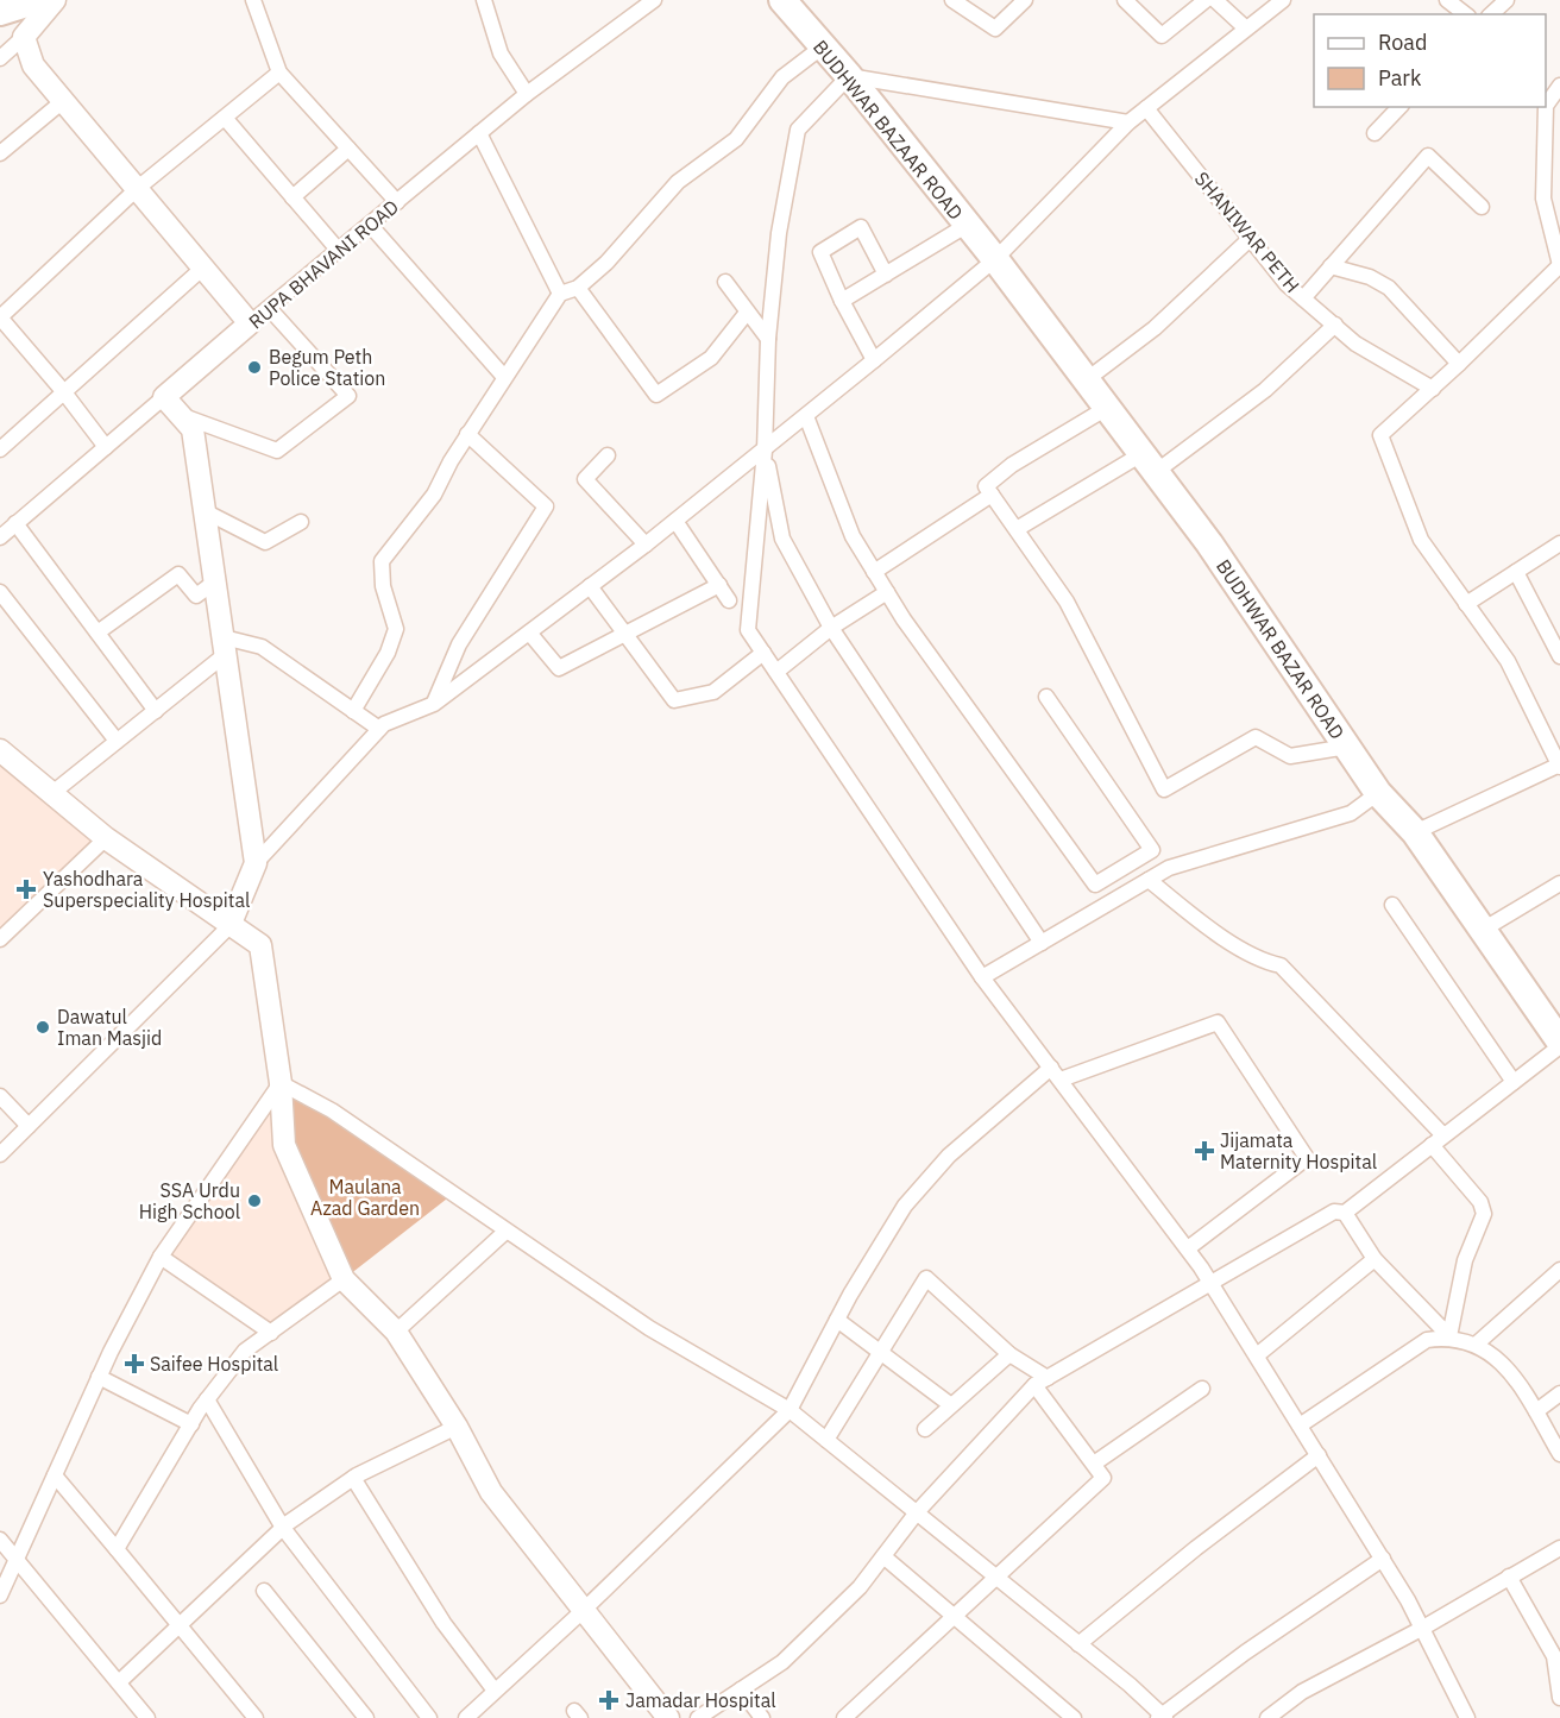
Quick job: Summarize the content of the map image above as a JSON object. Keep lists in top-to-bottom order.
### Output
{
  "streets": {
    "highway": ["BUDHWAR BAZAAR ROAD", "BUDHWAR BAZAR ROAD"],
    "street": ["SHANIWAR PETH", "RUPA BHAVANI ROAD"]
  },
  "crossings": [
    ["BUDHWAR BAZAAR ROAD", "BUDHWAR BAZAR ROAD"]
  ],
  "parks": ["Maulana Azad Garden"],
  "places": {
    "other": ["Begum Peth Police Station", "Dawatul Iman Masjid", "SSA Urdu High School"],
    "health": [
      "Yashodhara Superspeciality Hospital",
      "Jijamata Maternity Hospital",
      "Saifee Hospital",
      "Jamadar Hospital"
    ]
  },
  "legend": ["Road", "Park"]
}
